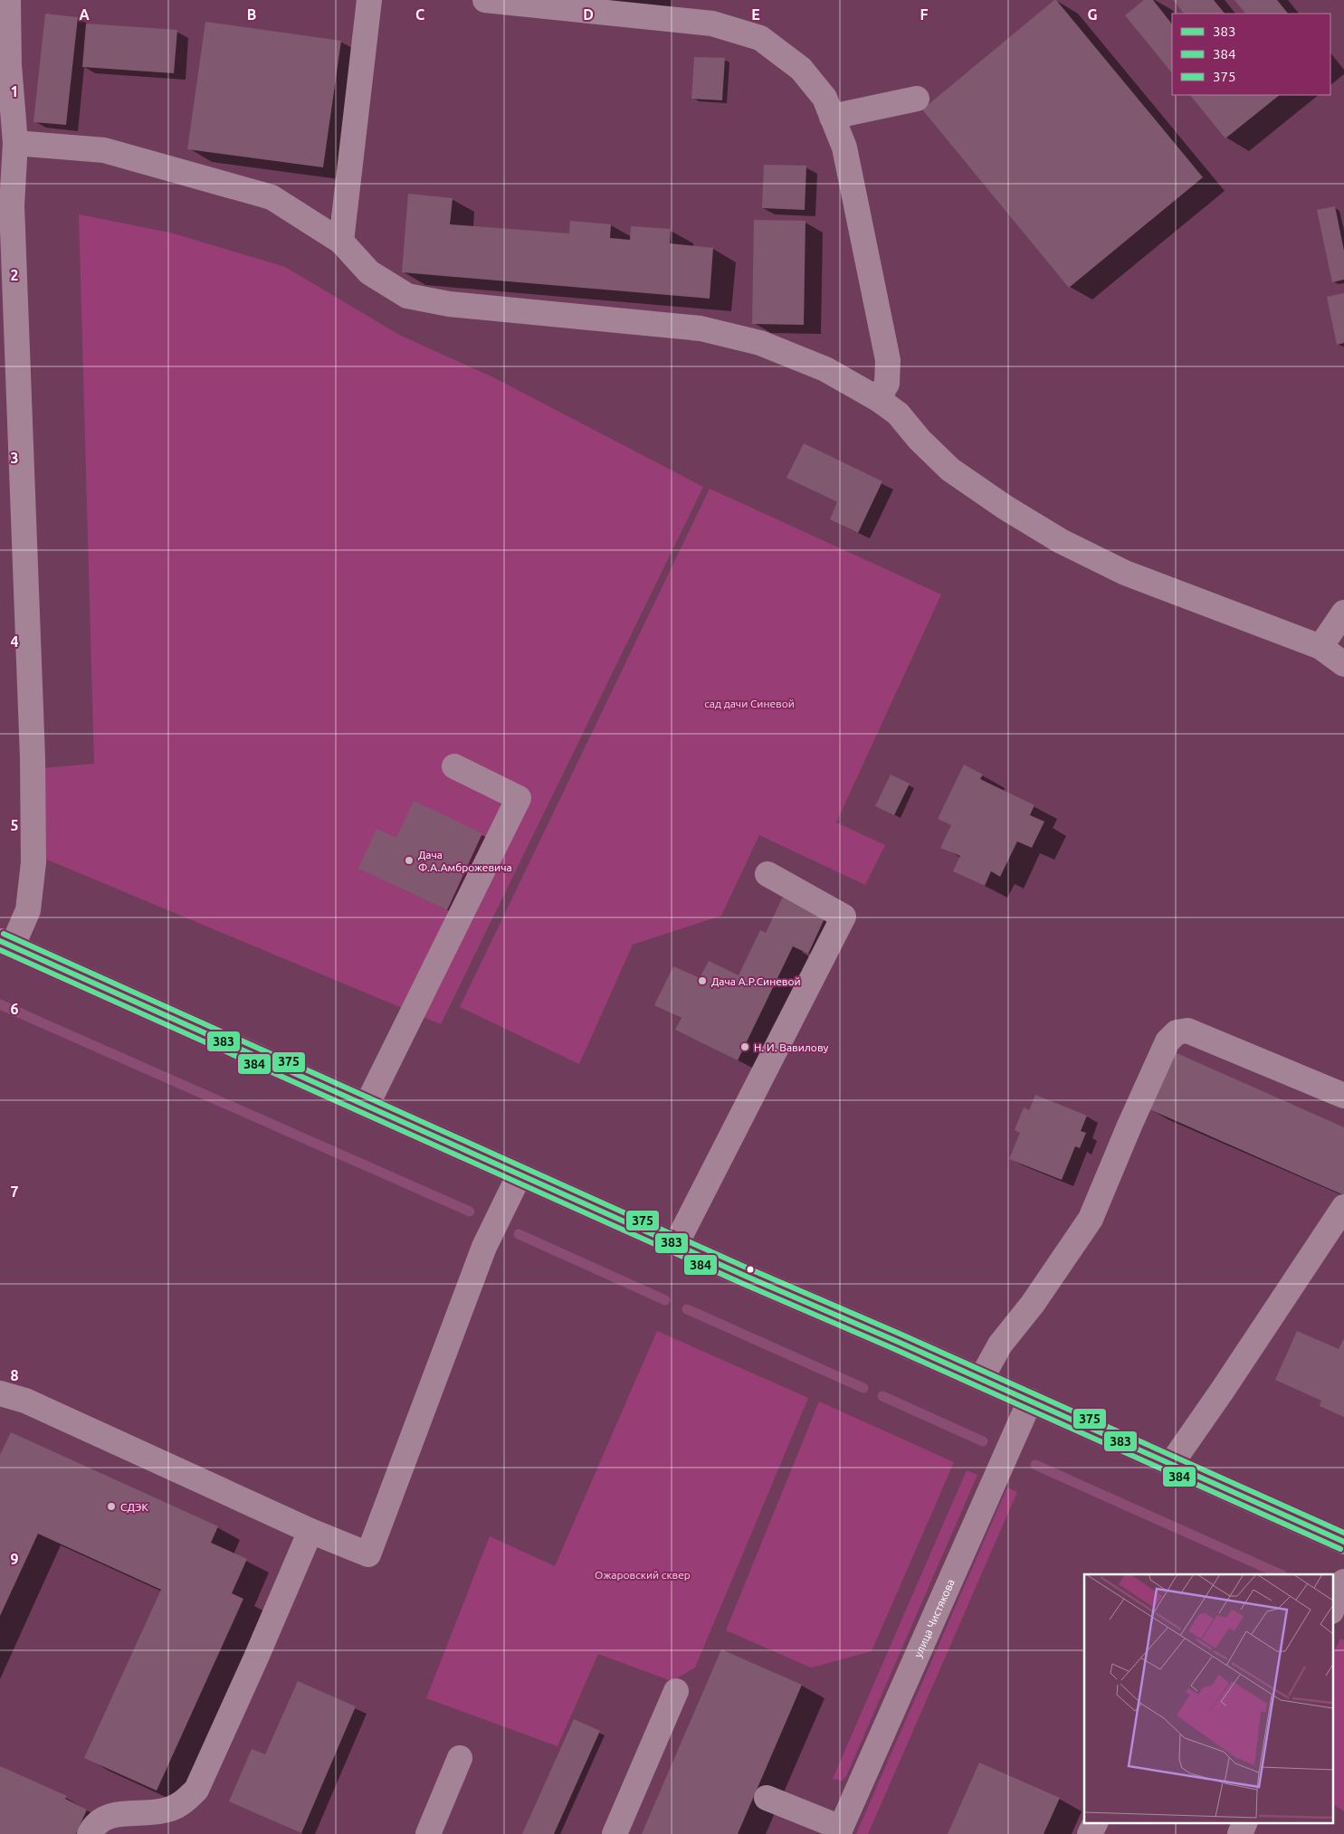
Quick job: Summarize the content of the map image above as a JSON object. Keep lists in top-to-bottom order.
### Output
{
  "streets": {
    "street": ["улица Чистякова"]
  },
  "parks": ["сад дачи Синевой", "Ожаровский сквер"],
  "places": [
    "Дача Ф.А.Амброжевича",
    "Дача А.Р.Синевой",
    "Н. И. Вавилову",
    "СДЭК"
  ],
  "lines": ["transit line 375", "transit line 383", "transit line 384"],
  "legend": ["383", "384", "375"],
  "grid": {
    "columns": [
      "A",
      "B",
      "C",
      "D",
      "E",
      "F",
      "G"
    ],
    "rows": [
      "1",
      "2",
      "3",
      "4",
      "5",
      "6",
      "7",
      "8",
      "9"
    ]
  }
}
